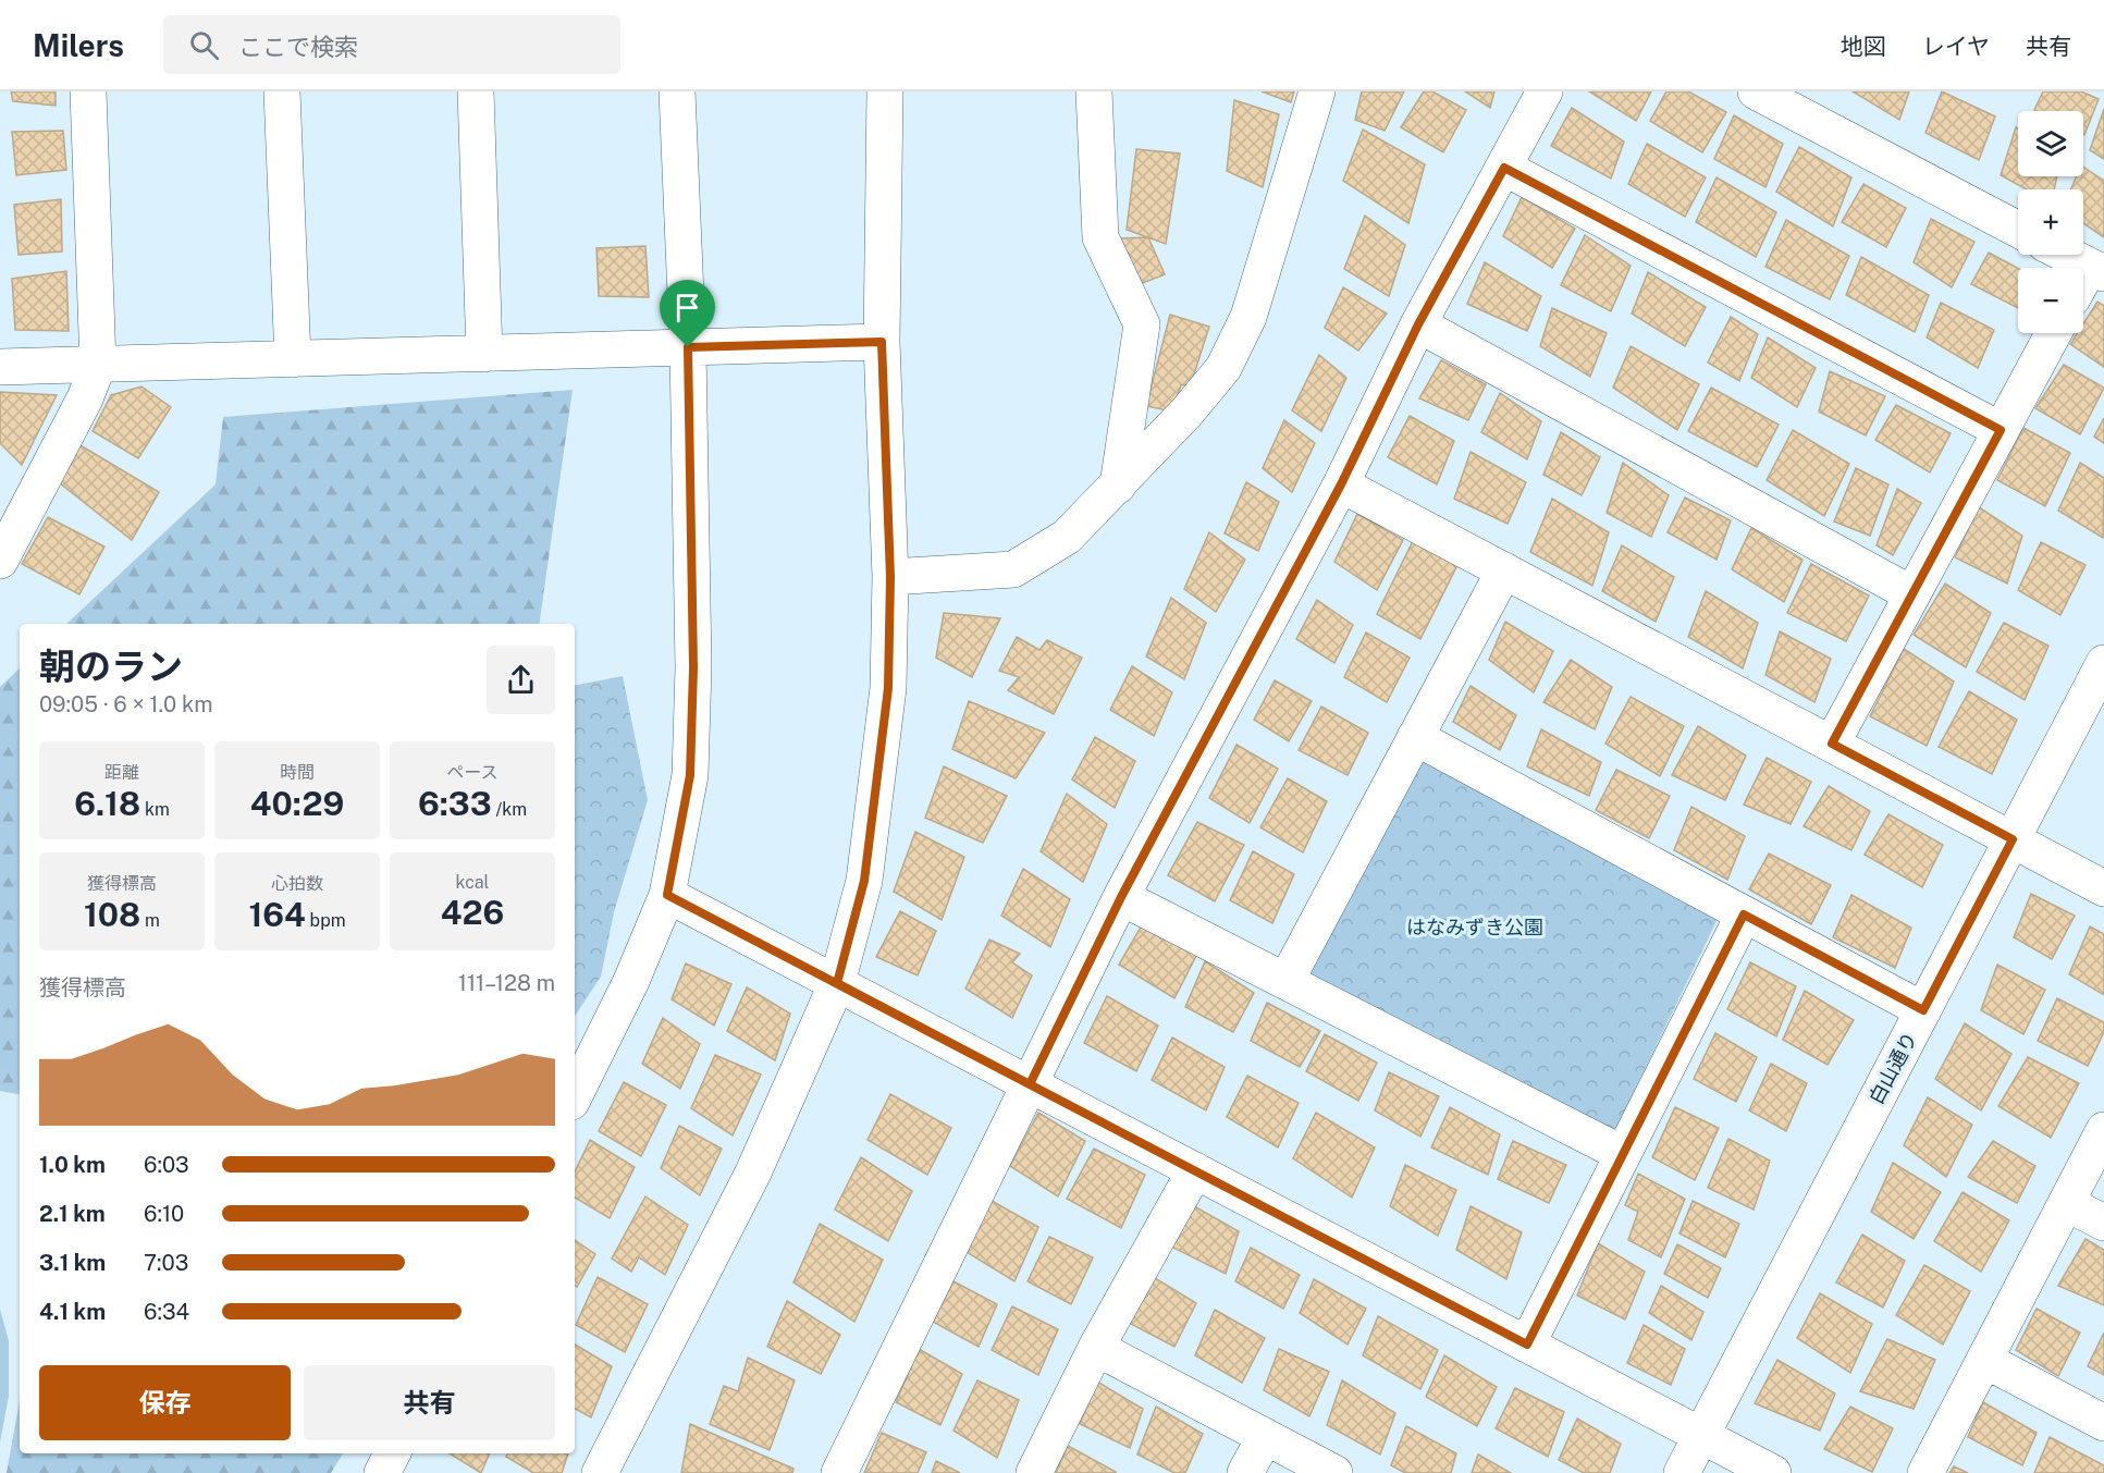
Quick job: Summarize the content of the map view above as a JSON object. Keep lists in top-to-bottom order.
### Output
{
  "streets": {
    "street": ["白山通り"]
  },
  "parks": ["はなみずき公園"],
  "page": {
    "header": "Milers",
    "search": "ここで検索",
    "nav": ["地図", "レイヤ", "共有"],
    "map_buttons": ["+", "−"],
    "heading": ["朝のラン", "09:05 · 6 × 1.0 km"],
    "stats": [
      ["距離", "6.18 km"],
      ["時間", "40:29"],
      ["ペース", "6:33 /km"],
      ["獲得標高", "108 m"],
      ["心拍数", "164 bpm"],
      ["kcal", "426"]
    ],
    "chart": ["獲得標高", "111–128 m"],
    "list": [
      {
        "name": "1.0 km",
        "note": "6:03"
      },
      {
        "name": "2.1 km",
        "note": "6:10"
      },
      {
        "name": "3.1 km",
        "note": "7:03"
      },
      {
        "name": "4.1 km",
        "note": "6:34"
      }
    ],
    "buttons": ["保存", "共有"]
  }
}
